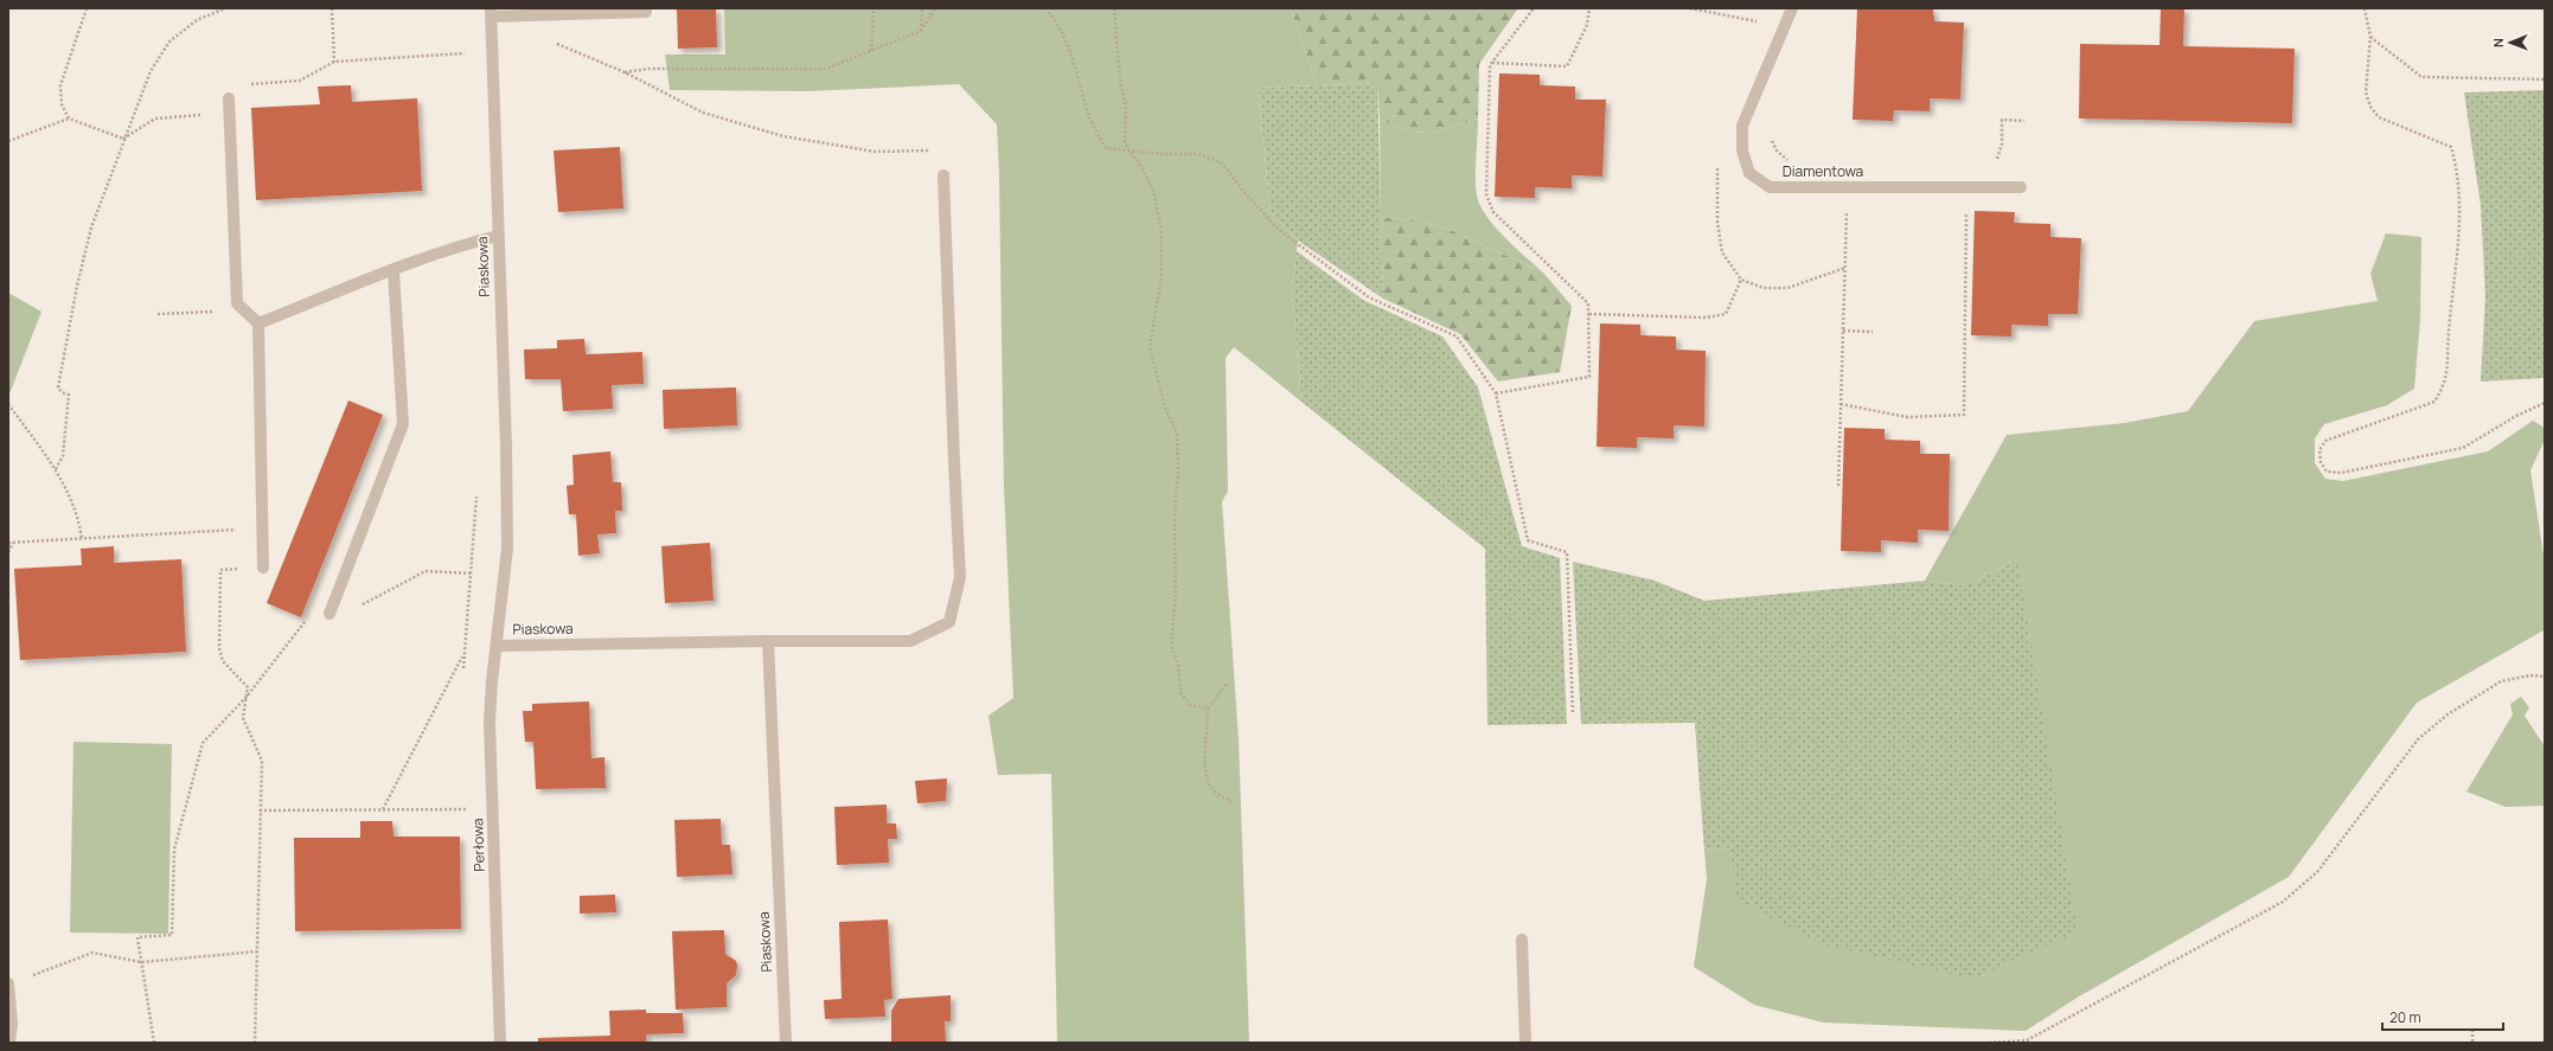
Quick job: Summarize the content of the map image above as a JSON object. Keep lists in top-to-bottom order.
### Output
{
  "streets": {
    "street": ["Diamentowa", "Piaskowa", "Perłowa"]
  },
  "crossings": [
    ["Piaskowa", "Perłowa"]
  ],
  "scale_bar": "20 m",
  "north": "left"
}
